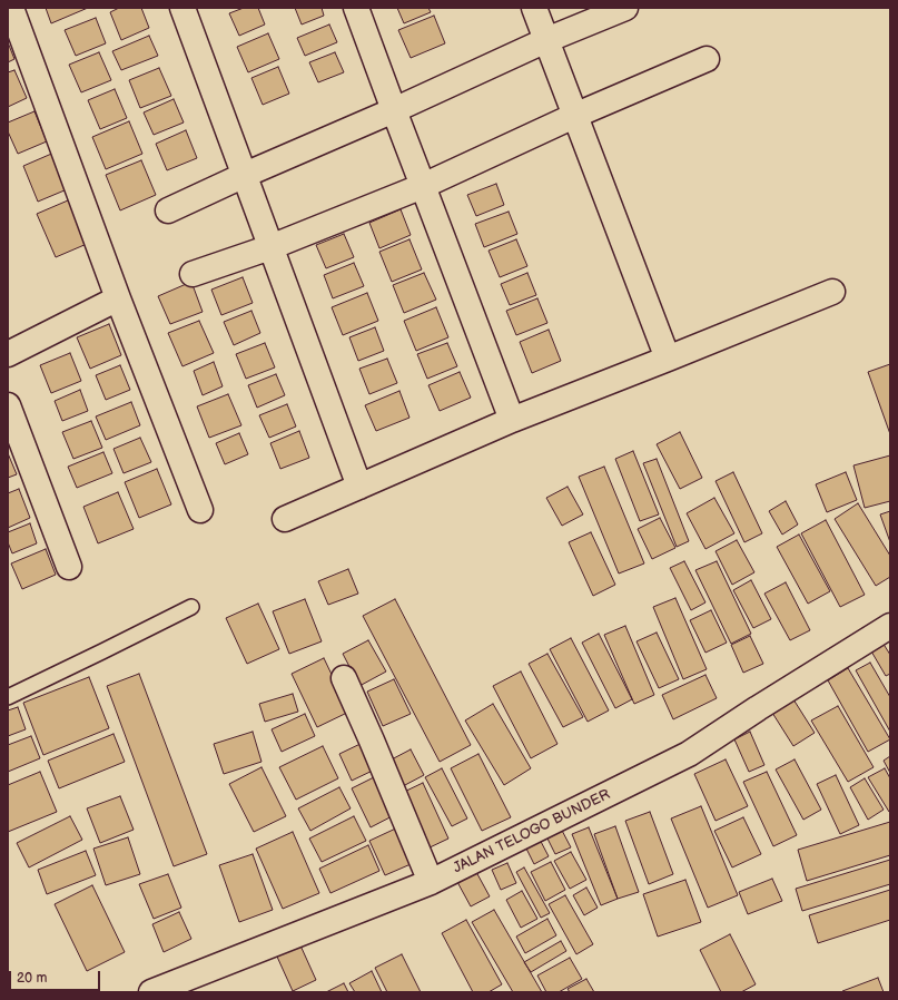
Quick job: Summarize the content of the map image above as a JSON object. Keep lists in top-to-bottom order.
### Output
{
  "streets": {
    "street": ["JALAN TELOGO BUNDER"]
  },
  "scale_bar": "20 m"
}
